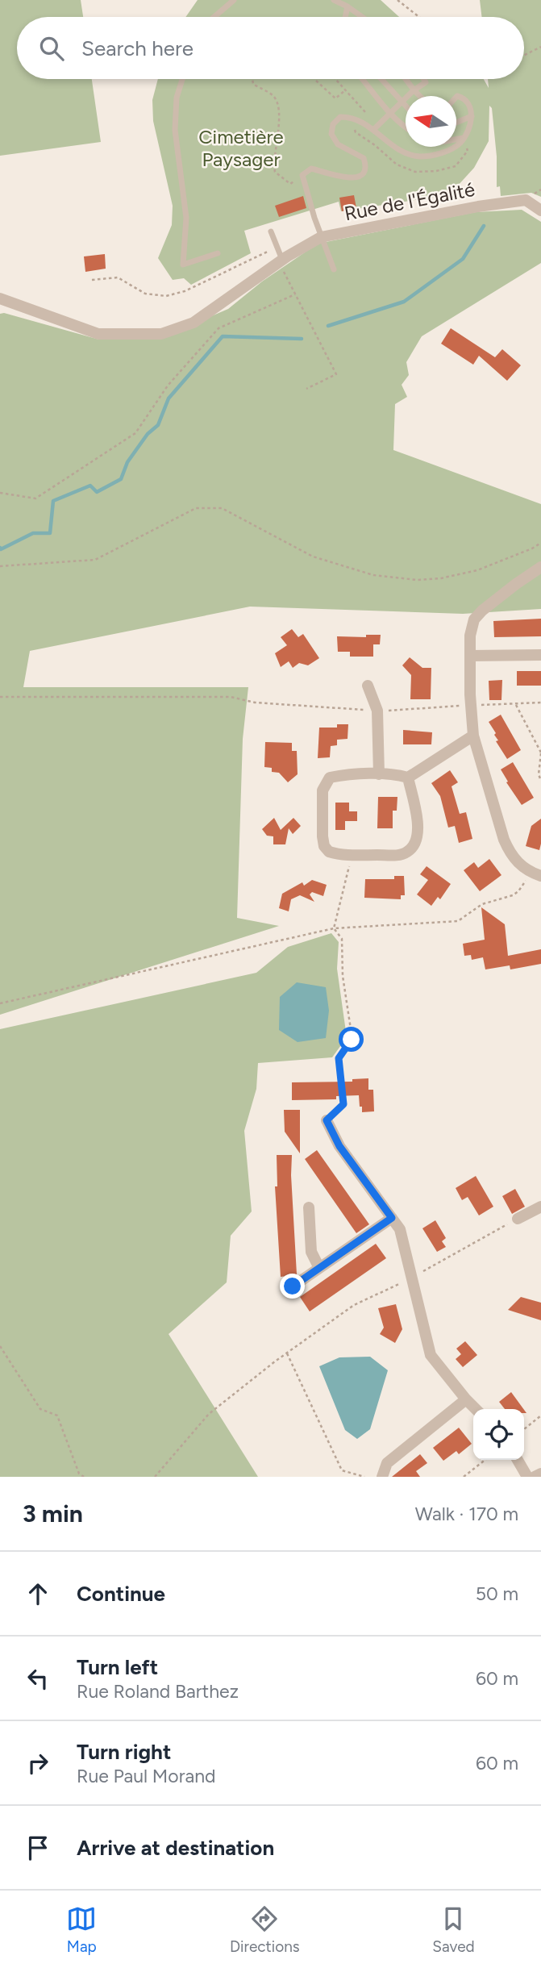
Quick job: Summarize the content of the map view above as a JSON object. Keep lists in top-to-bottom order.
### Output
{
  "streets": {
    "street": ["Rue de l'Égalité"]
  },
  "parks": ["Cimetière Paysager"],
  "north": "left",
  "page": {
    "search": "Search here",
    "heading": ["3 min", "Walk · 170 m"],
    "list": [
      ["Continue", "50 m"],
      ["Turn left", "Rue Roland Barthez", "60 m"],
      ["Turn right", "Rue Paul Morand", "60 m"],
      "Arrive at destination"
    ],
    "nav": ["Map", "Directions", "Saved"]
  }
}
